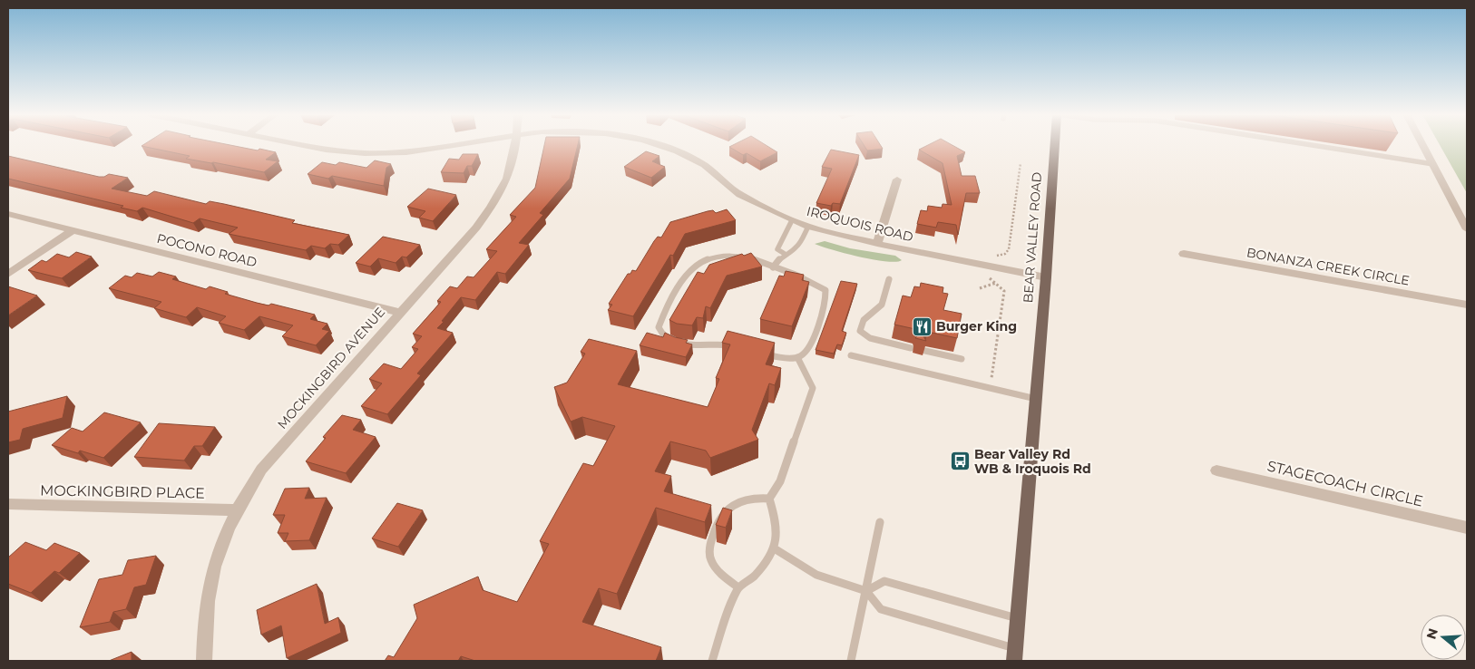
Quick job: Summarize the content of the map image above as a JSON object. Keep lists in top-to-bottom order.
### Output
{
  "streets": {
    "main road": ["BEAR VALLEY ROAD"],
    "street": [
      "IROQUOIS ROAD",
      "POCONO ROAD",
      "BONANZA CREEK CIRCLE",
      "MOCKINGBIRD AVENUE",
      "STAGECOACH CIRCLE",
      "MOCKINGBIRD PLACE"
    ]
  },
  "crossings": [
    ["IROQUOIS ROAD", "BEAR VALLEY ROAD"],
    ["POCONO ROAD", "MOCKINGBIRD AVENUE"],
    ["MOCKINGBIRD AVENUE", "MOCKINGBIRD PLACE"]
  ],
  "places": {
    "restaurant": ["Burger King"],
    "bus stop": ["Bear Valley Rd WB & Iroquois Rd"]
  },
  "north": "left"
}
